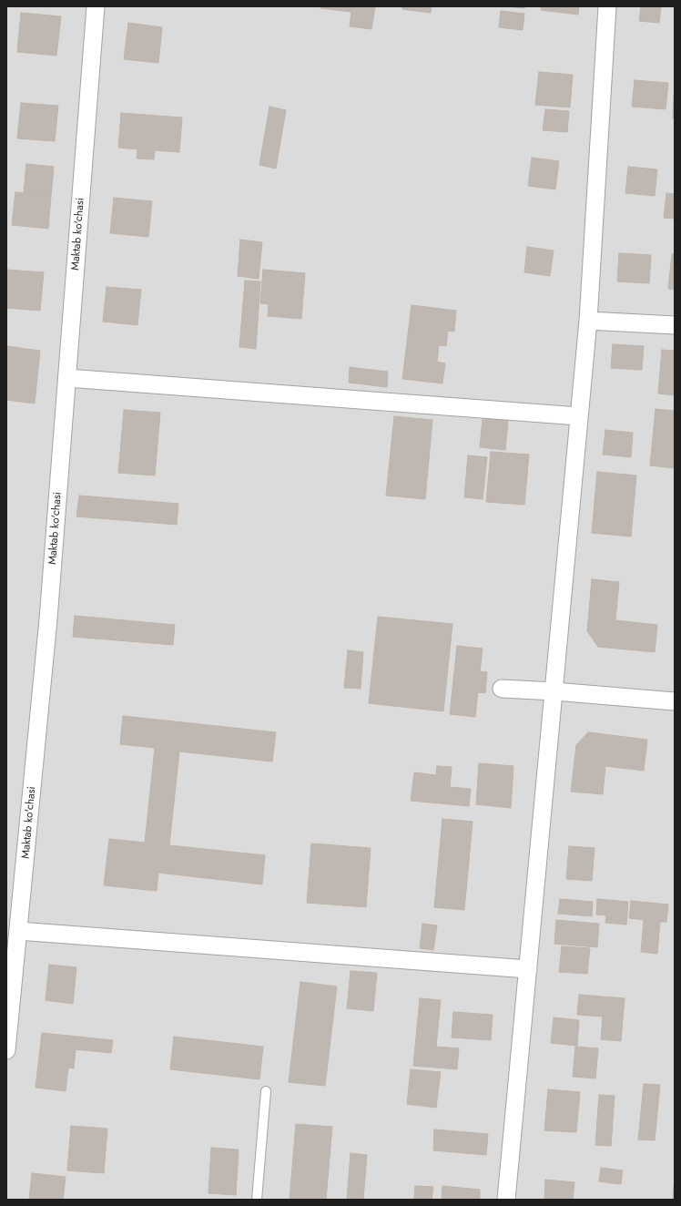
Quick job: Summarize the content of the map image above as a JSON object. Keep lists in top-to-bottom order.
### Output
{
  "streets": {
    "street": ["Maktab ko'chasi"]
  }
}
